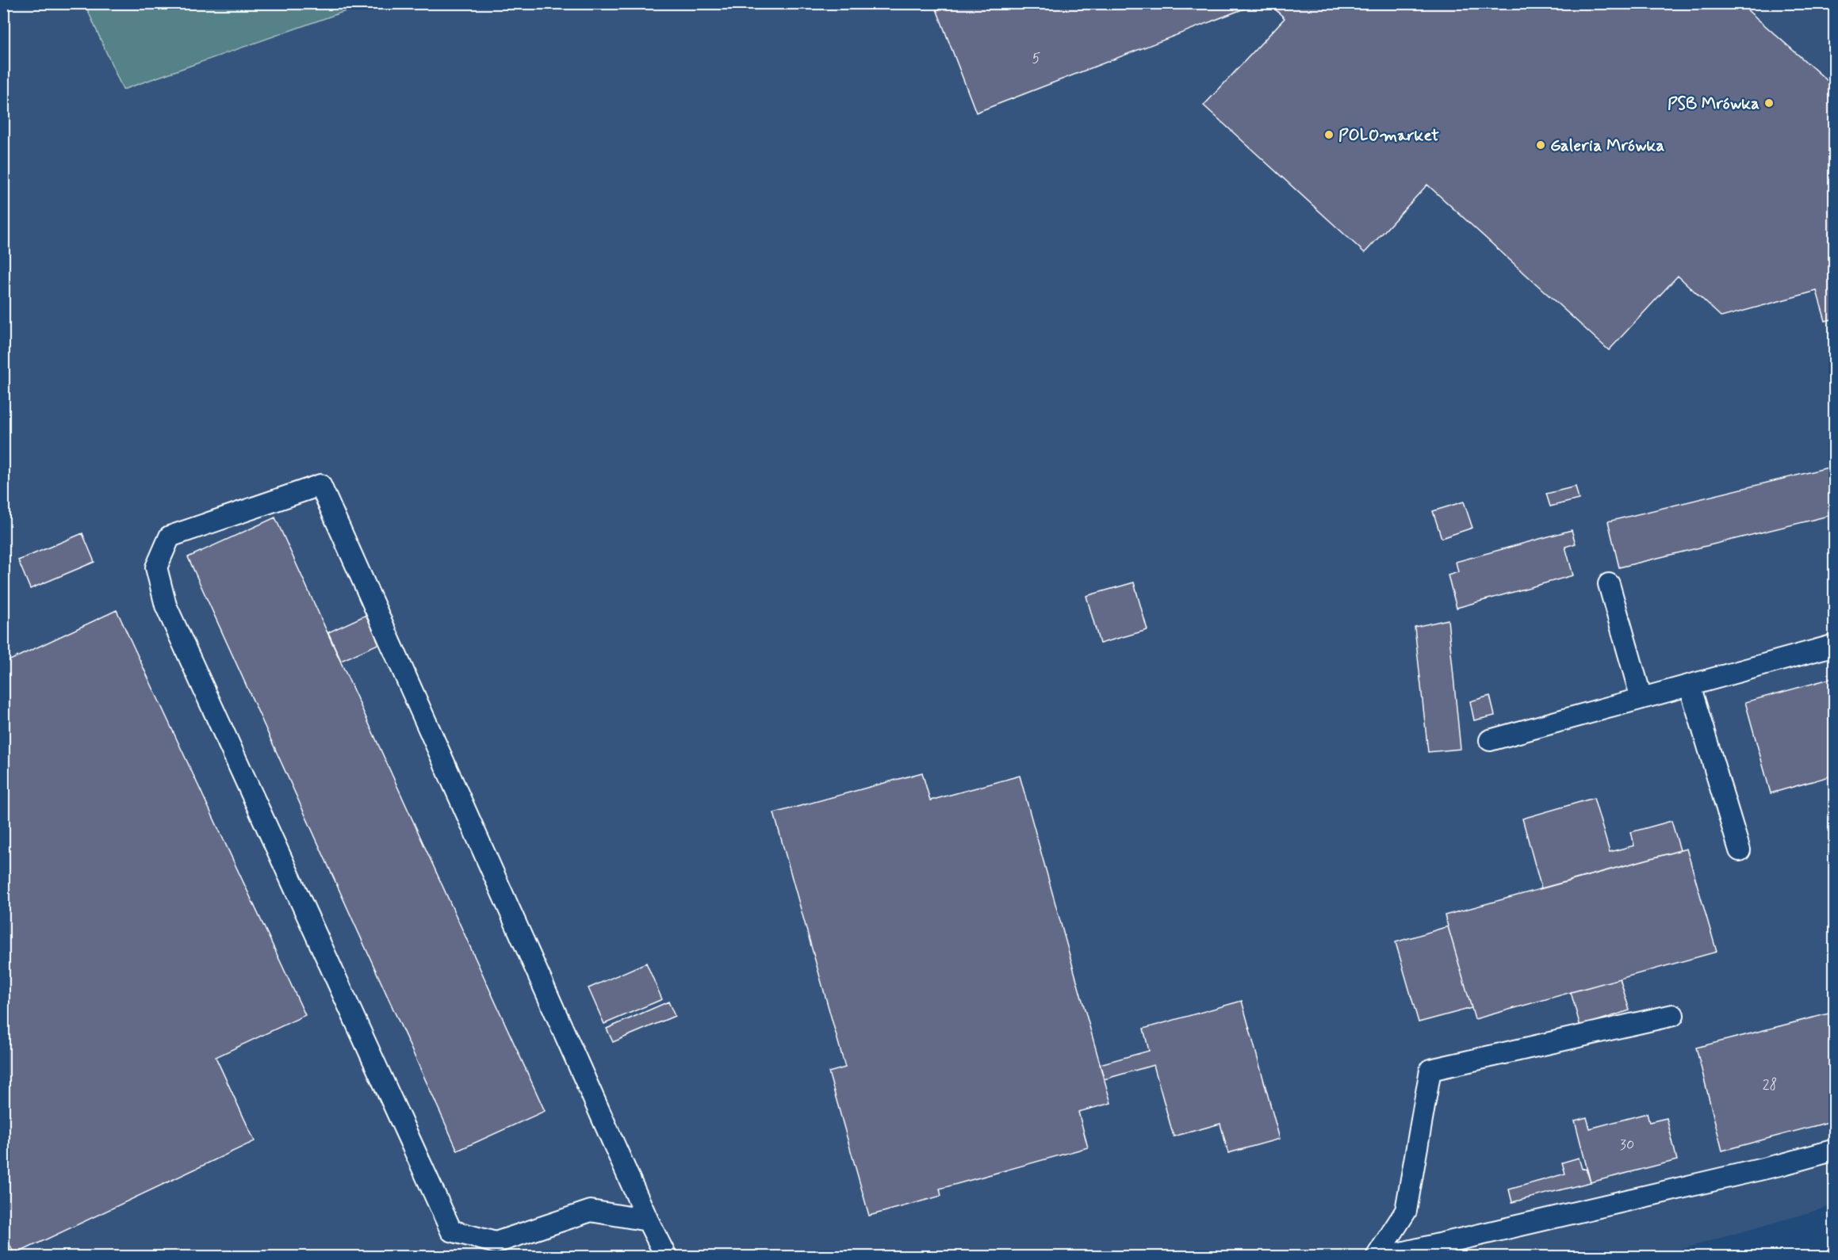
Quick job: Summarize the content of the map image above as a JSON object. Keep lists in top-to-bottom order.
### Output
{
  "places": ["PSB Mrówka", "POLOmarket", "Galeria Mrówka"],
  "house_numbers": ["5", "28", "30"]
}
